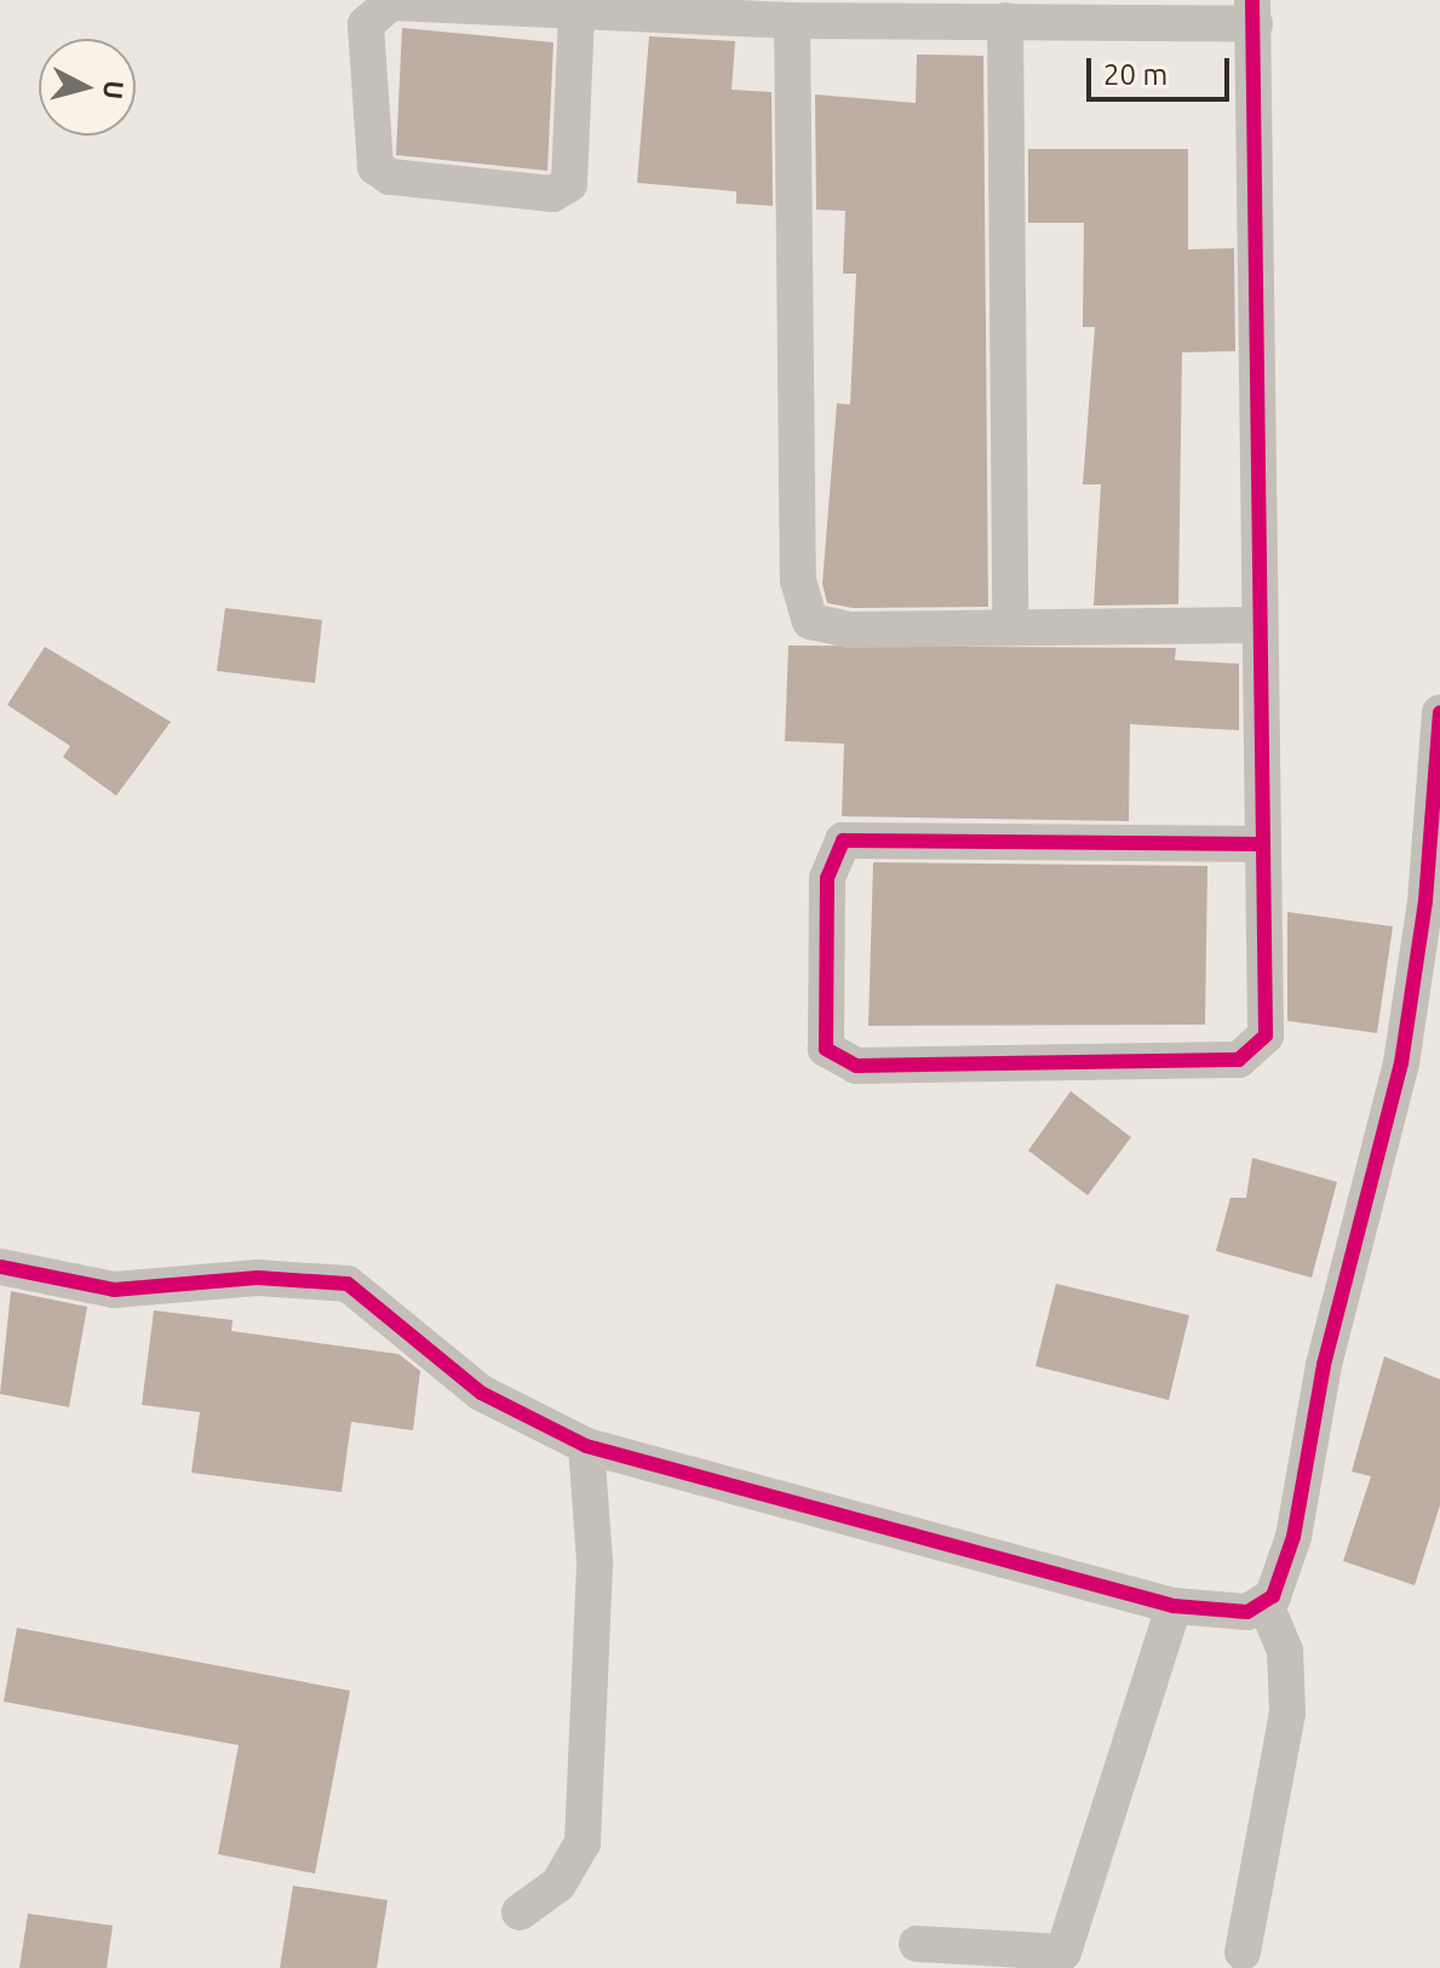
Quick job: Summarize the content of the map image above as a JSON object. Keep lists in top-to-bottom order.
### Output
{
  "scale_bar": "20 m",
  "north": "right"
}
